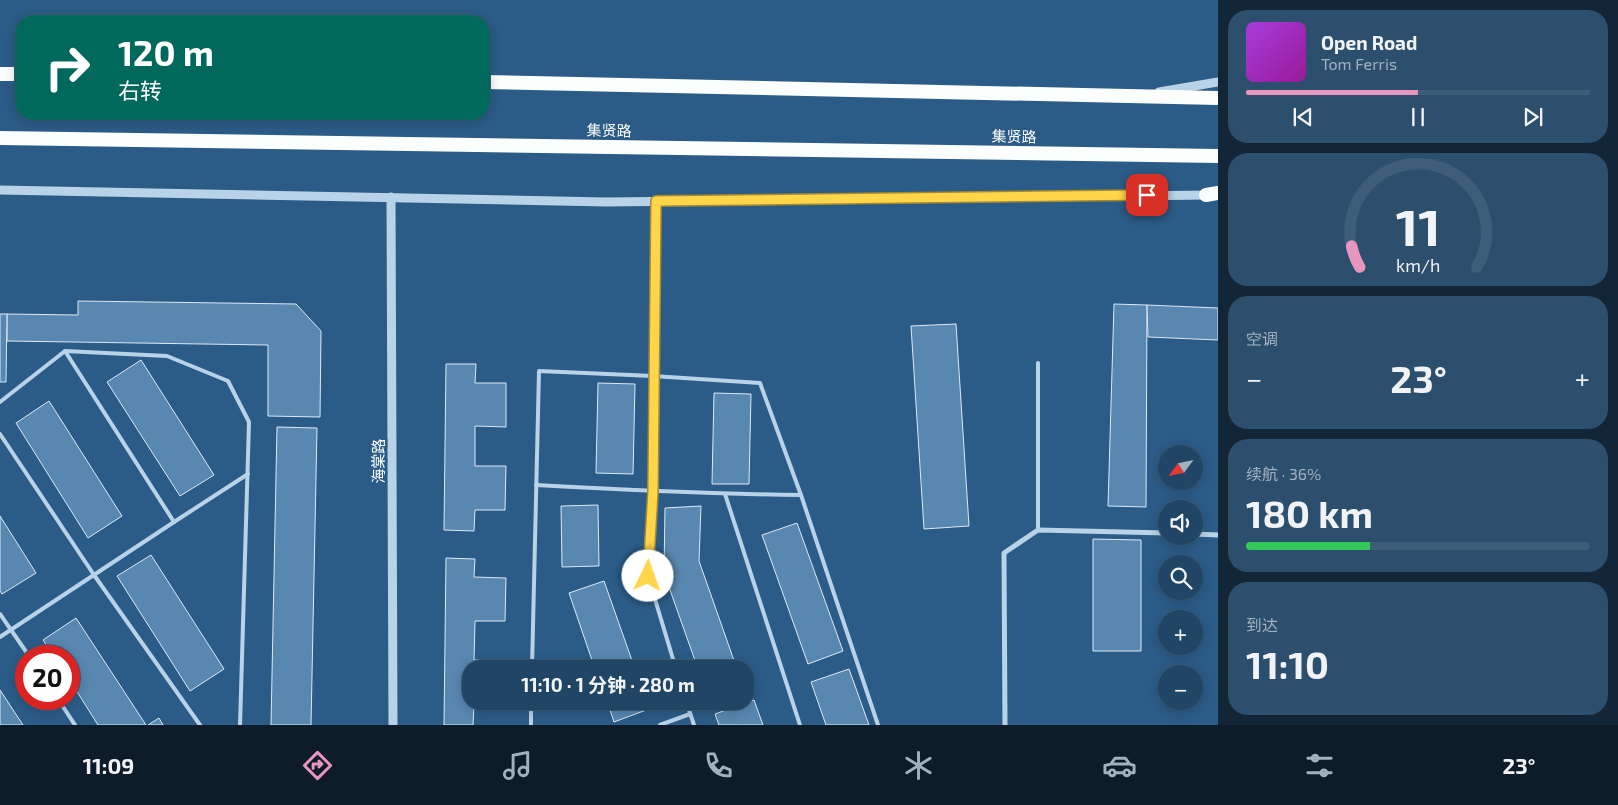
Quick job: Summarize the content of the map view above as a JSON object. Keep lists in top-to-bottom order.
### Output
{
  "streets": {
    "highway": ["集贤路"],
    "street": ["海棠路"]
  },
  "north": "bottom left",
  "page": {
    "turn": ["120 m", "右转"],
    "song": ["Open Road", "Tom Ferris"],
    "tile": [
      "空调",
      ["续航 · 36%", "180 km"],
      ["到达", "11:10"]
    ],
    "heat": ["−", "23°", "+"],
    "map_buttons": ["+", "−"],
    "limit": "20",
    "trip": "11:10 · 1 分钟 · 280 m",
    "tabs": ["11:09", "23°"],
    "gauge": ["11", "km/h"]
  }
}
